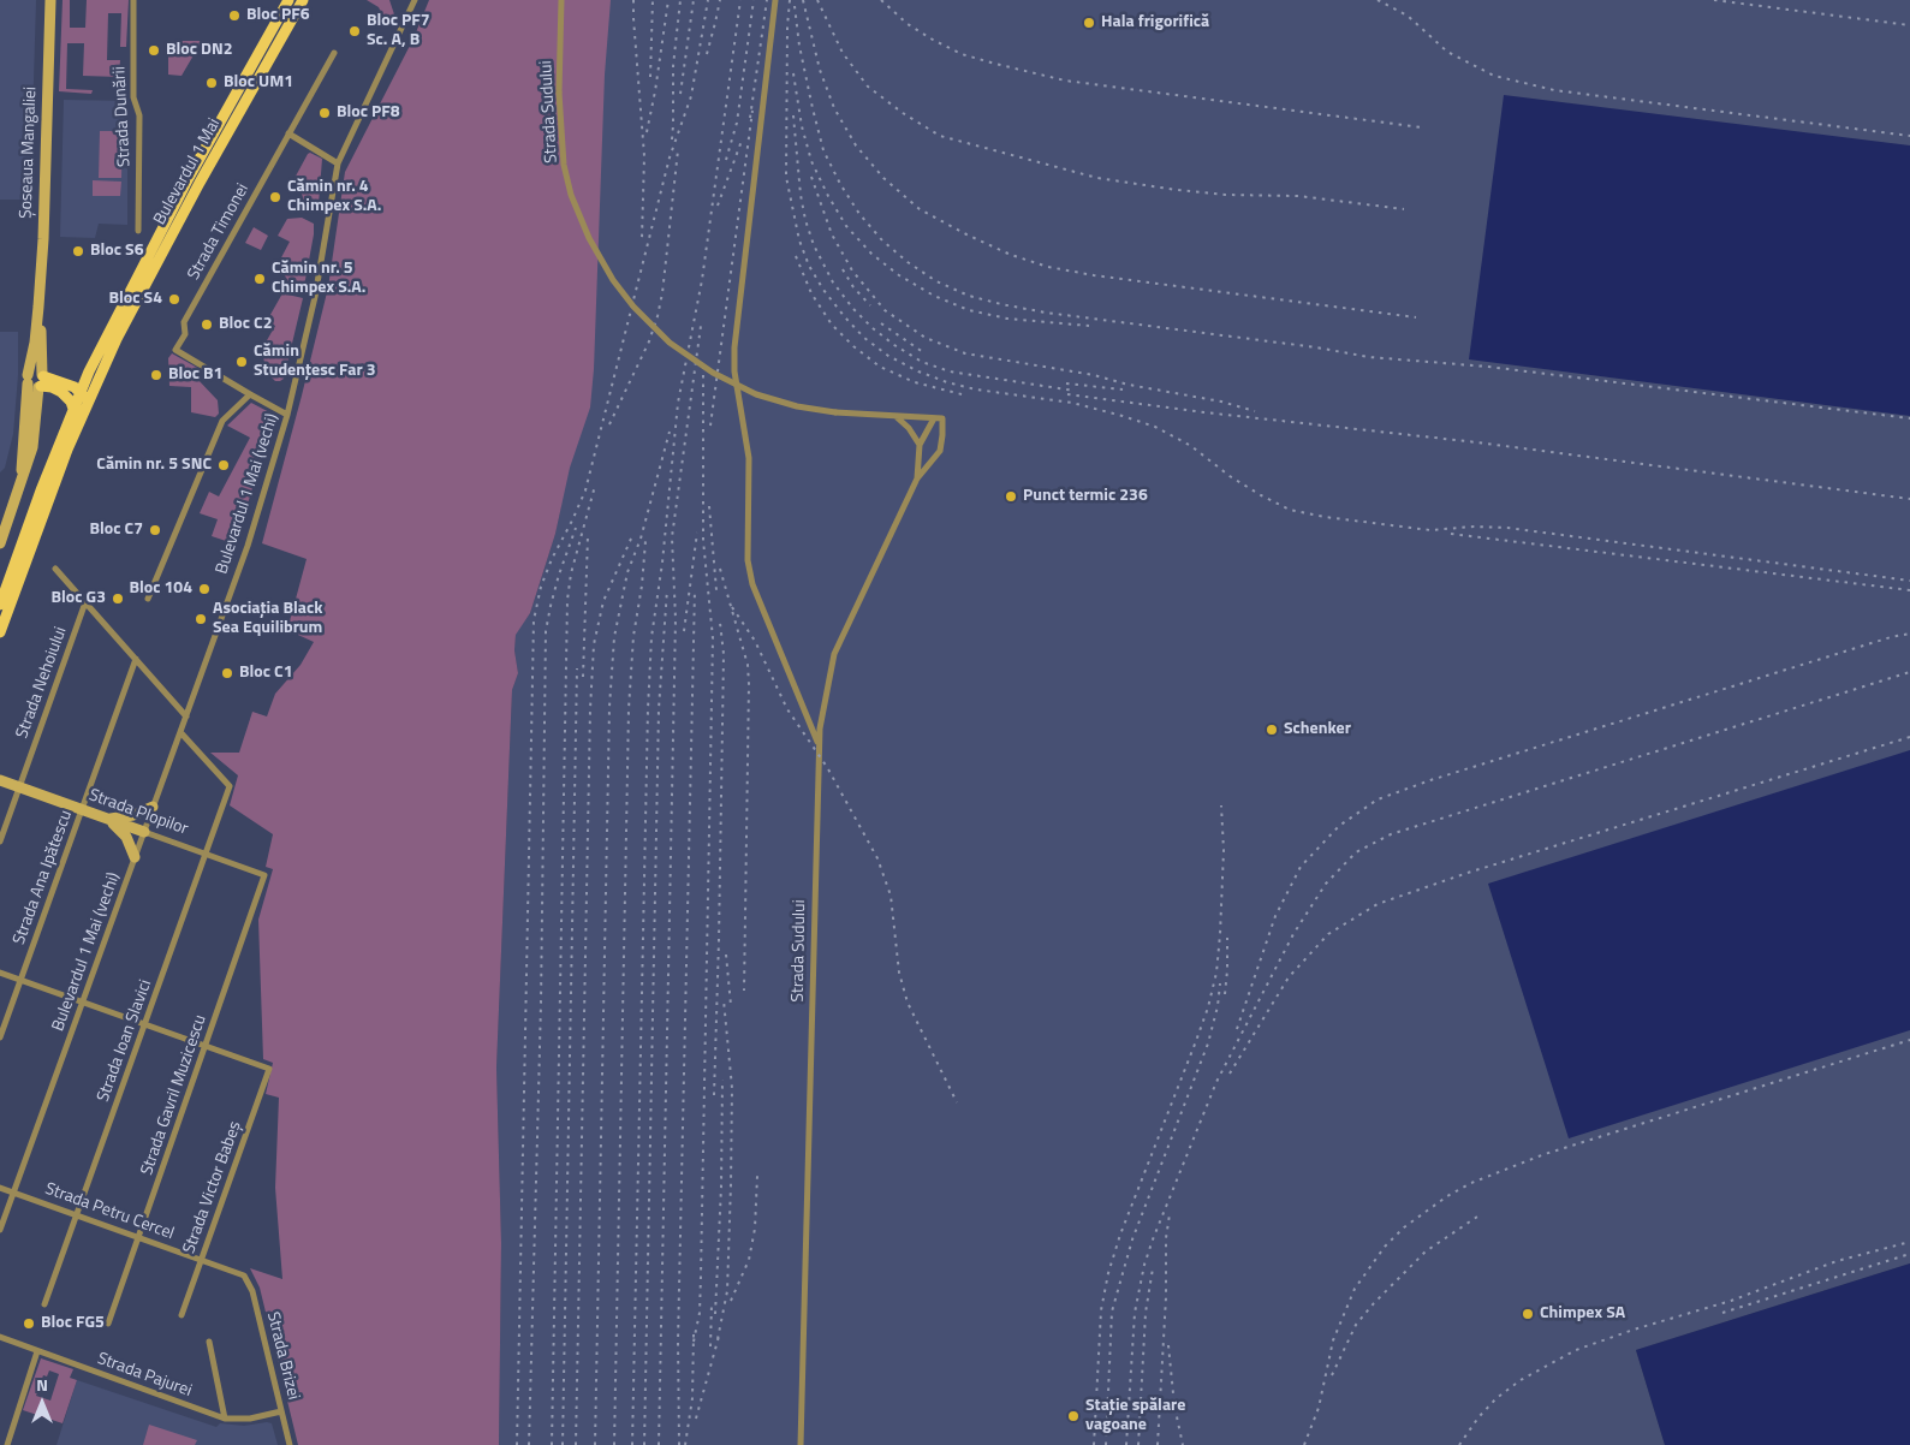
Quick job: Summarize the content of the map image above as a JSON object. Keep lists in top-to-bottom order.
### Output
{
  "streets": {
    "main road": ["Bulevardul 1 Mai"],
    "street": [
      "Strada Sudului",
      "Strada Dunării",
      "Șoseaua Mangaliei",
      "Strada Timonei",
      "Bulevardul 1 Mai (vechi)",
      "Strada Nehoiului",
      "Strada Plopilor",
      "Strada Ana Ipătescu",
      "Strada Ioan Slavici",
      "Strada Gavril Muzicescu",
      "Strada Victor Babeș",
      "Strada Petru Cercel",
      "Strada Brizei",
      "Strada Pajurei"
    ]
  },
  "crossings": [
    ["Strada Timonei", "Bulevardul 1 Mai (vechi)"],
    ["Bulevardul 1 Mai (vechi)", "Strada Plopilor"],
    ["Bulevardul 1 Mai (vechi)", "Strada Ioan Slavici"],
    ["Bulevardul 1 Mai (vechi)", "Strada Petru Cercel"],
    ["Strada Nehoiului", "Strada Plopilor"],
    ["Strada Plopilor", "Strada Ana Ipătescu"],
    ["Strada Plopilor", "Strada Ioan Slavici"],
    ["Strada Plopilor", "Strada Gavril Muzicescu"],
    ["Strada Ioan Slavici", "Strada Petru Cercel"],
    ["Strada Gavril Muzicescu", "Strada Victor Babeș"],
    ["Strada Gavril Muzicescu", "Strada Petru Cercel"],
    ["Strada Victor Babeș", "Strada Petru Cercel"],
    ["Strada Petru Cercel", "Strada Brizei"],
    ["Strada Brizei", "Strada Pajurei"]
  ],
  "places": [
    "Bloc PF6",
    "Hala frigorifică",
    "Bloc PF7 Sc. A, B",
    "Bloc DN2",
    "Bloc UM1",
    "Bloc PF8",
    "Cămin nr. 4 Chimpex S.A.",
    "Bloc S6",
    "Cămin nr. 5 Chimpex S.A.",
    "Bloc S4",
    "Bloc C2",
    "Cămin Studențesc Far 3",
    "Bloc B1",
    "Cămin nr. 5 SNC",
    "Punct termic 236",
    "Bloc C7",
    "Bloc 104",
    "Bloc G3",
    "Asociația Black Sea Equilibrum",
    "Bloc C1",
    "Schenker",
    "Chimpex SA",
    "Bloc FG5",
    "Stație spălare vagoane"
  ],
  "north": "top"
}
